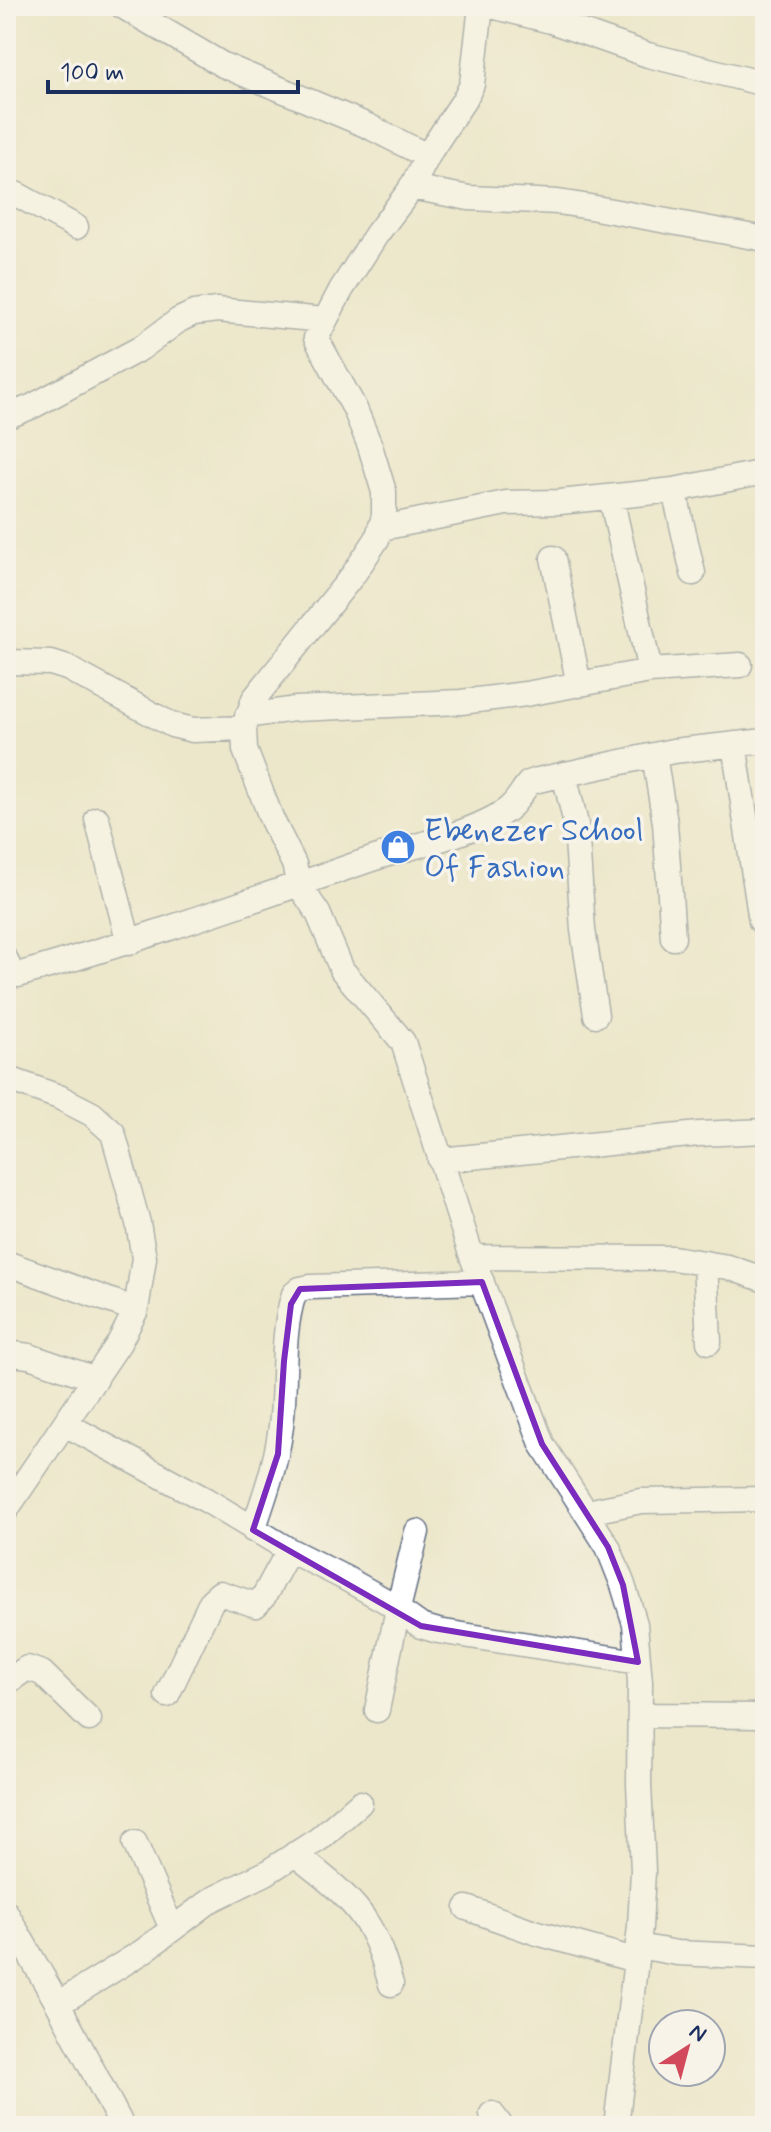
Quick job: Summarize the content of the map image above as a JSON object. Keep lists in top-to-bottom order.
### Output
{
  "places": {
    "shop": ["Ebenezer School Of Fashion"]
  },
  "scale_bar": "100 m",
  "north": "top right"
}
